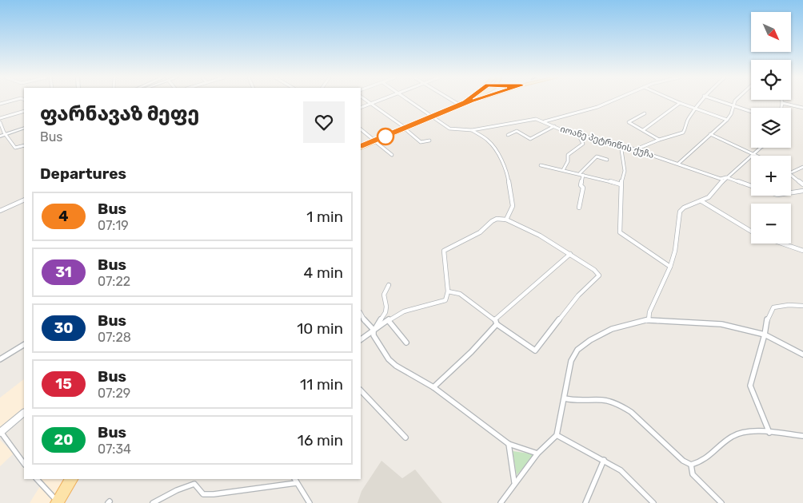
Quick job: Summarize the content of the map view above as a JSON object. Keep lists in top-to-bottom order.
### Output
{
  "streets": {
    "street": ["იოანე პეტრიწის ქუჩა"]
  },
  "lines": ["bus line 4"],
  "north": "bottom right",
  "page": {
    "map_buttons": ["+", "−"],
    "heading": [
      ["ფარნავაზ მეფე", "Bus"],
      "Departures"
    ],
    "list": [
      {
        "mark": "4",
        "name": "Bus",
        "note": "07:19",
        "value": "1 min"
      },
      {
        "mark": "31",
        "name": "Bus",
        "note": "07:22",
        "value": "4 min"
      },
      {
        "mark": "30",
        "name": "Bus",
        "note": "07:28",
        "value": "10 min"
      },
      {
        "mark": "15",
        "name": "Bus",
        "note": "07:29",
        "value": "11 min"
      },
      {
        "mark": "20",
        "name": "Bus",
        "note": "07:34",
        "value": "16 min"
      }
    ]
  }
}
